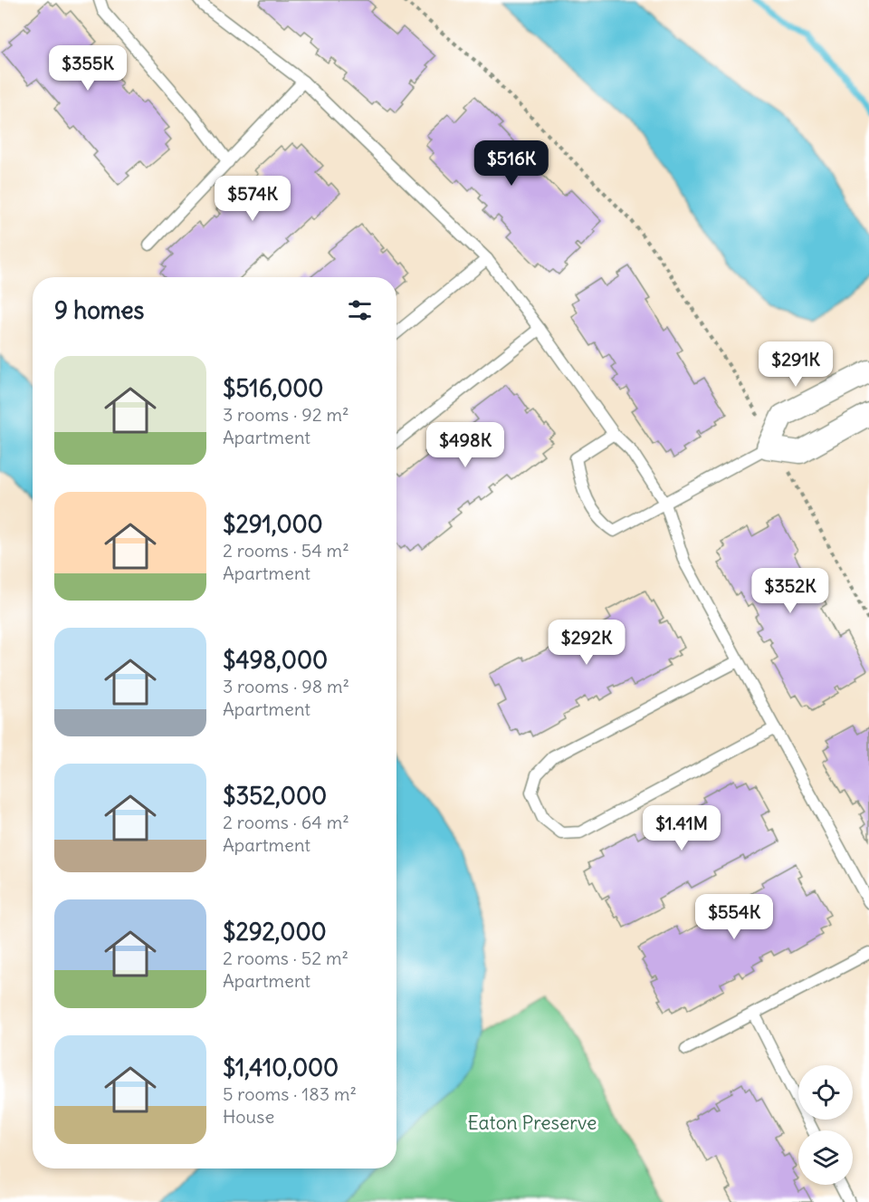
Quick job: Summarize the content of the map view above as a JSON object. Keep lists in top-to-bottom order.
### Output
{
  "parks": ["Eaton Preserve"],
  "page": {
    "price": [
      "$355K",
      "$516K",
      "$574K",
      "$291K",
      "$498K",
      "$352K",
      "$292K",
      "$1.41M",
      "$554K"
    ],
    "heading": "9 homes",
    "list": [
      {
        "name": "$516,000",
        "note": "3 rooms · 92 m² · Apartment"
      },
      {
        "name": "$291,000",
        "note": "2 rooms · 54 m² · Apartment"
      },
      {
        "name": "$498,000",
        "note": "3 rooms · 98 m² · Apartment"
      },
      {
        "name": "$352,000",
        "note": "2 rooms · 64 m² · Apartment"
      },
      {
        "name": "$292,000",
        "note": "2 rooms · 52 m² · Apartment"
      },
      {
        "name": "$1,410,000",
        "note": "5 rooms · 183 m² · House"
      }
    ]
  }
}
